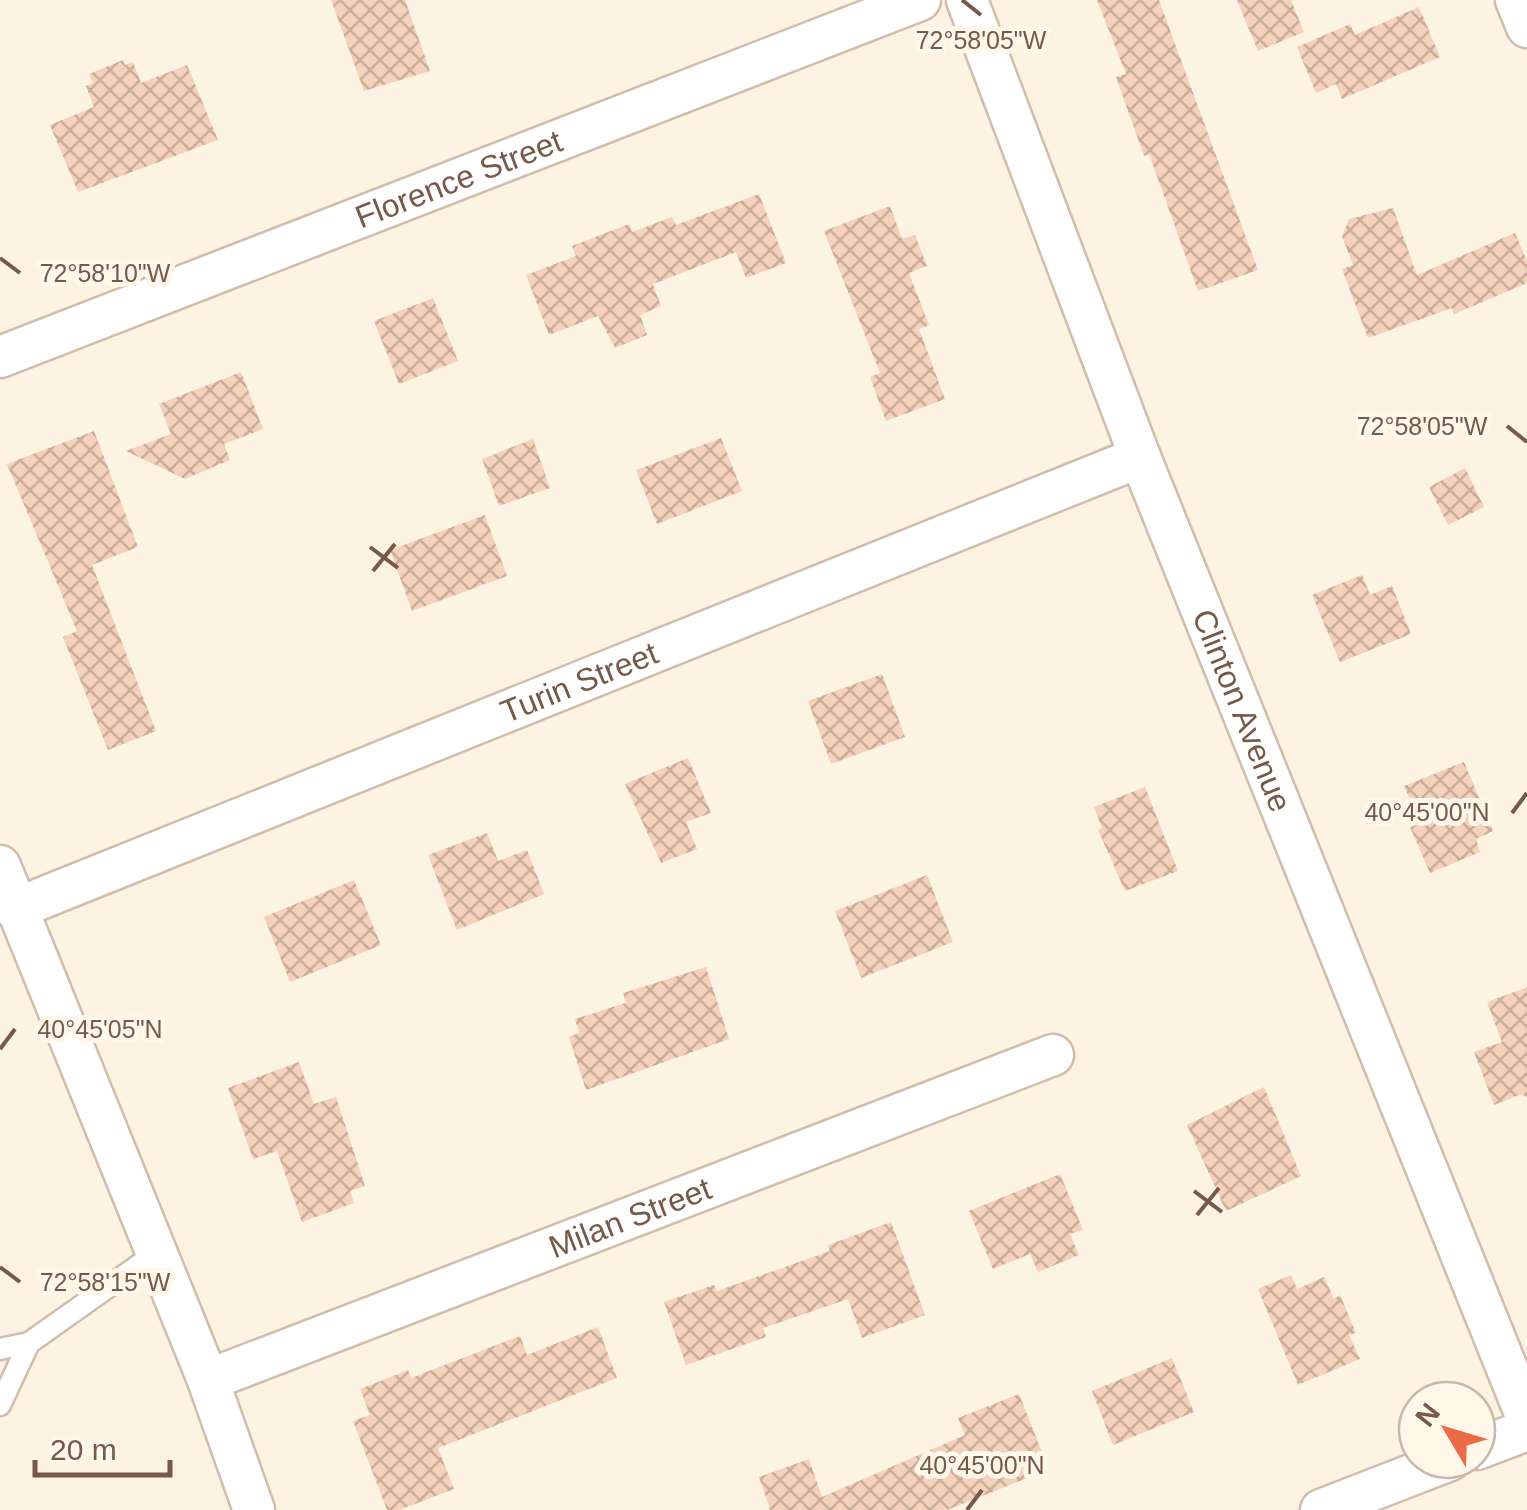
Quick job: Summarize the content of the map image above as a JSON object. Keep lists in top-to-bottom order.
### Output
{
  "streets": {
    "street": [
      "Florence Street",
      "Turin Street",
      "Clinton Avenue",
      "Milan Street"
    ]
  },
  "crossings": [
    ["Turin Street", "Clinton Avenue"]
  ],
  "scale_bar": "20 m",
  "north": "top left",
  "coordinates": [
    "72°58'05\"W",
    "72°58'10\"W",
    "40°45'00\"N",
    "40°45'05\"N",
    "72°58'15\"W"
  ]
}
